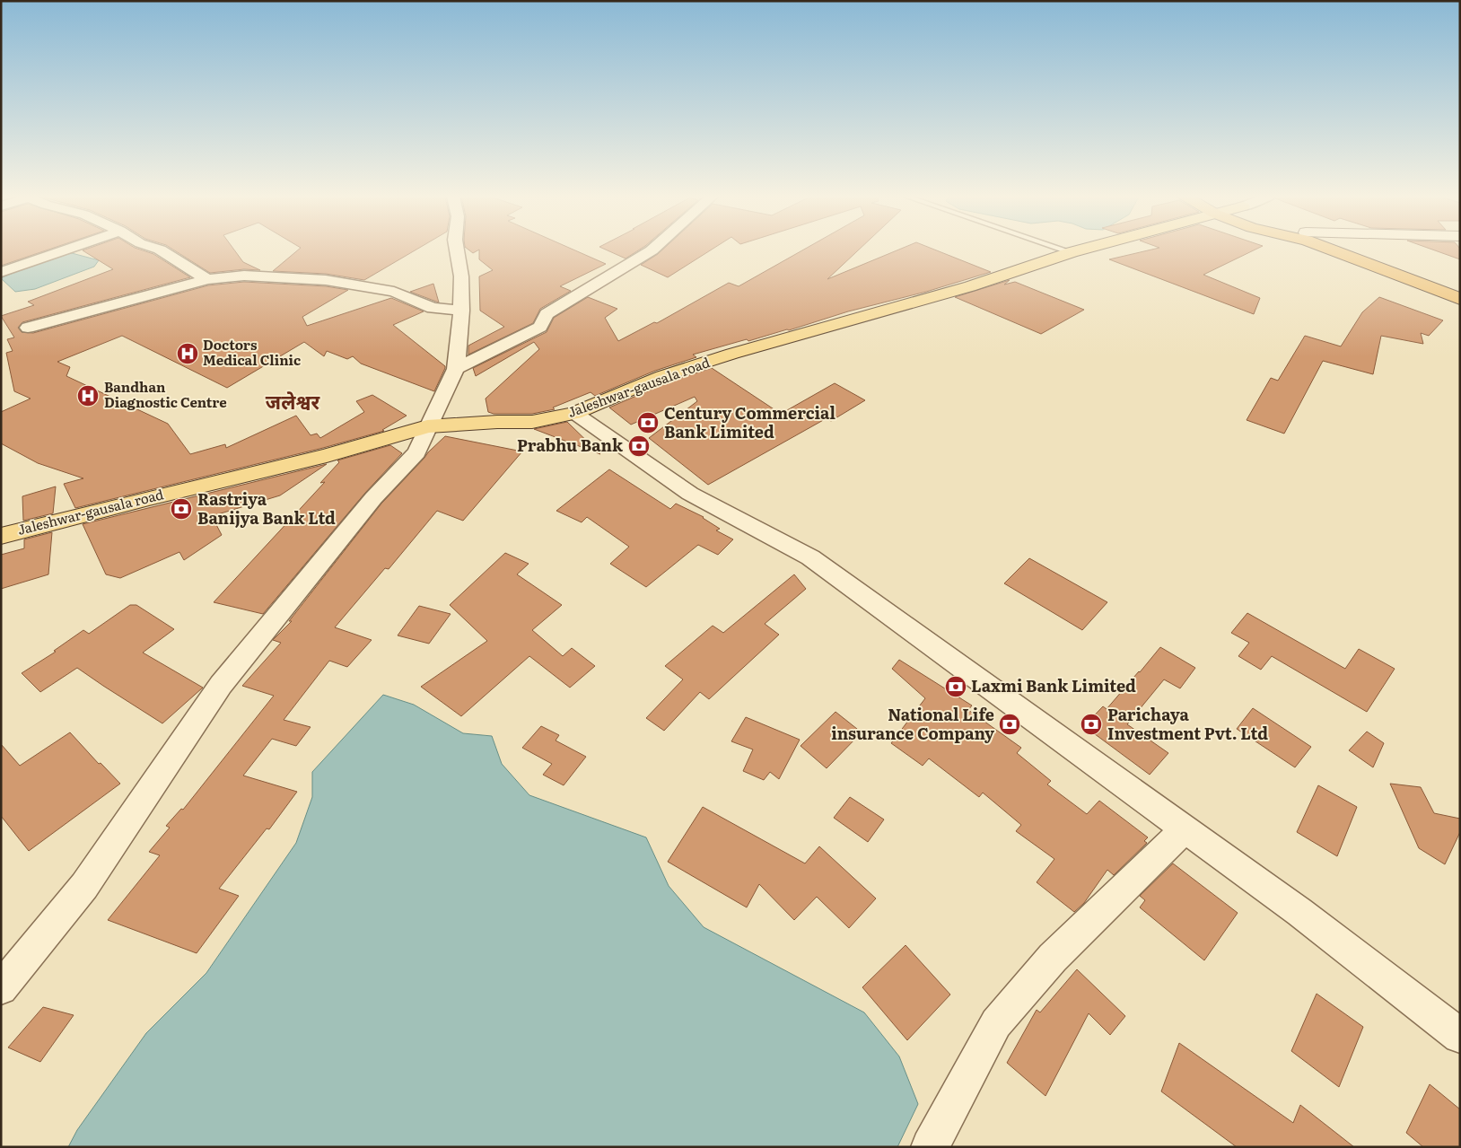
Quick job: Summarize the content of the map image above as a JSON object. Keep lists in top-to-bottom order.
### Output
{
  "streets": {
    "main road": ["Jaleshwar-gausala road"]
  },
  "districts": ["जलेश्वर"],
  "places": {
    "hospital": ["Doctors Medical Clinic", "Bandhan Diagnostic Centre"],
    "bank": [
      "Century Commercial Bank Limited",
      "Prabhu Bank",
      "Rastriya Banijya Bank Ltd",
      "Laxmi Bank Limited",
      "National Life insurance Company",
      "Parichaya Investment Pvt. Ltd"
    ]
  }
}
